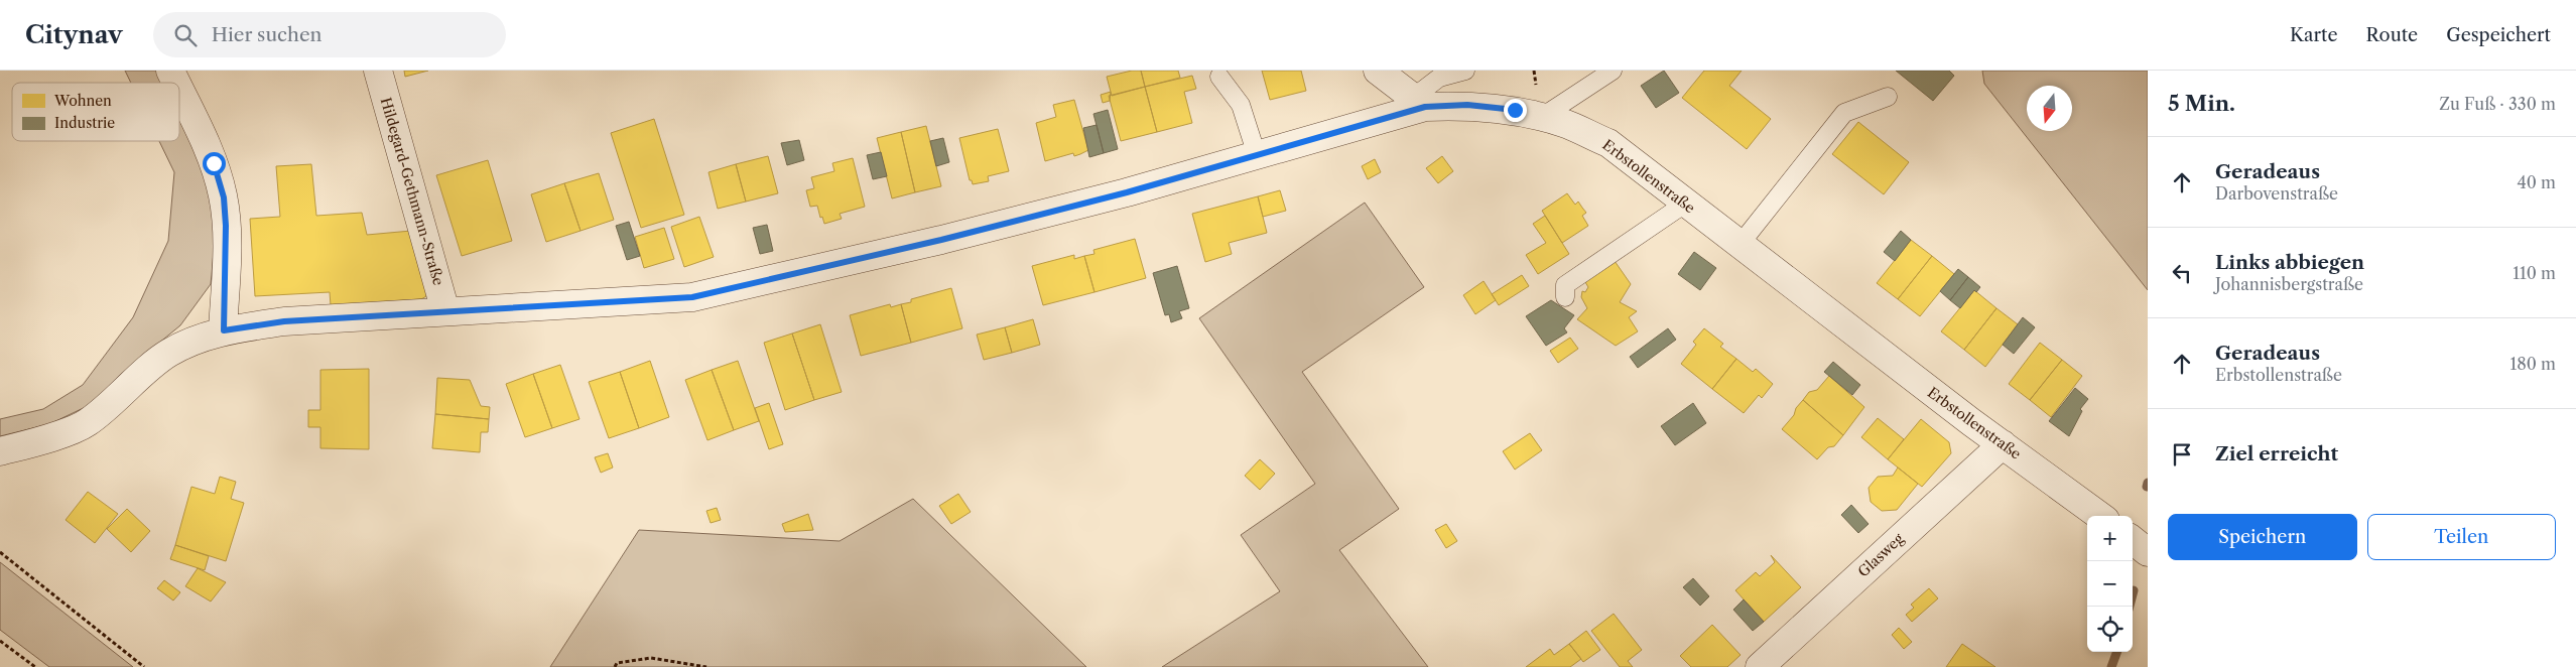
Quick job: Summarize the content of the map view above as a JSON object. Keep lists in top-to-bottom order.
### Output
{
  "streets": {
    "street": ["Erbstollenstraße", "Hildegard-Gethmann-Straße", "Glasweg"]
  },
  "crossings": [
    ["Erbstollenstraße", "Hildegard-Gethmann-Straße"],
    ["Erbstollenstraße", "Glasweg"]
  ],
  "legend": ["Wohnen", "Industrie"],
  "north": "bottom",
  "page": {
    "header": "Citynav",
    "search": "Hier suchen",
    "nav": ["Karte", "Route", "Gespeichert"],
    "heading": ["5 Min.", "Zu Fuß · 330 m"],
    "list": [
      ["Geradeaus", "Darbovenstraße", "40 m"],
      ["Links abbiegen", "Johannisbergstraße", "110 m"],
      ["Geradeaus", "Erbstollenstraße", "180 m"],
      "Ziel erreicht"
    ],
    "buttons": ["Speichern", "Teilen"],
    "map_buttons": ["+", "−"]
  }
}
